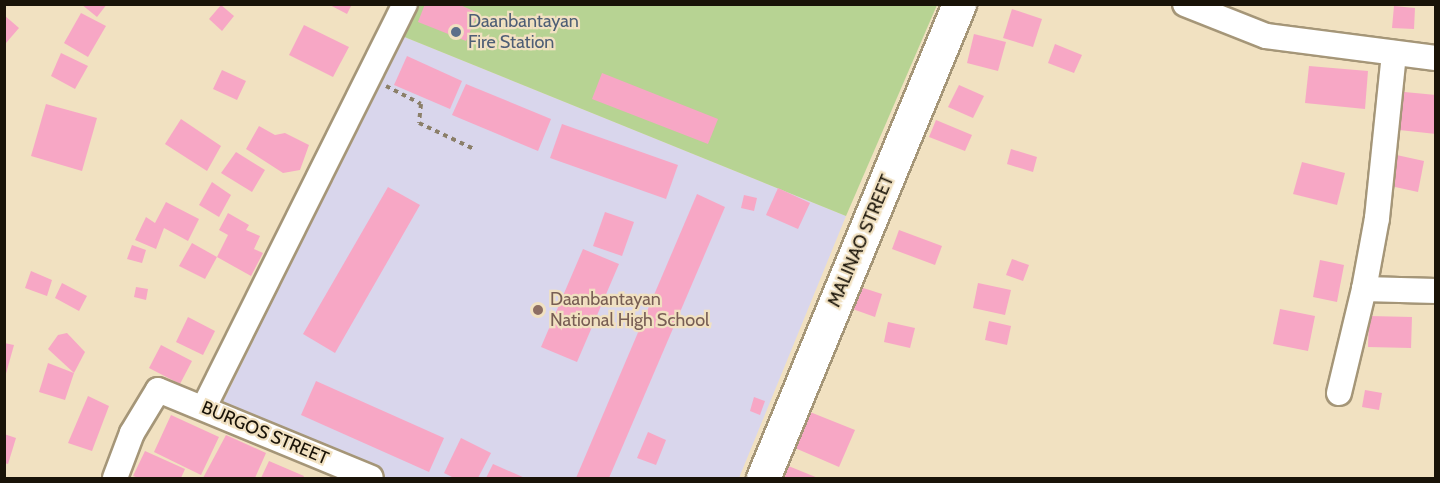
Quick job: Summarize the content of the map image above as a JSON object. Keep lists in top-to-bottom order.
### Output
{
  "streets": {
    "main road": ["MALINAO STREET"],
    "street": ["BURGOS STREET"]
  },
  "places": ["Daanbantayan Fire Station", "Daanbantayan National High School"]
}
